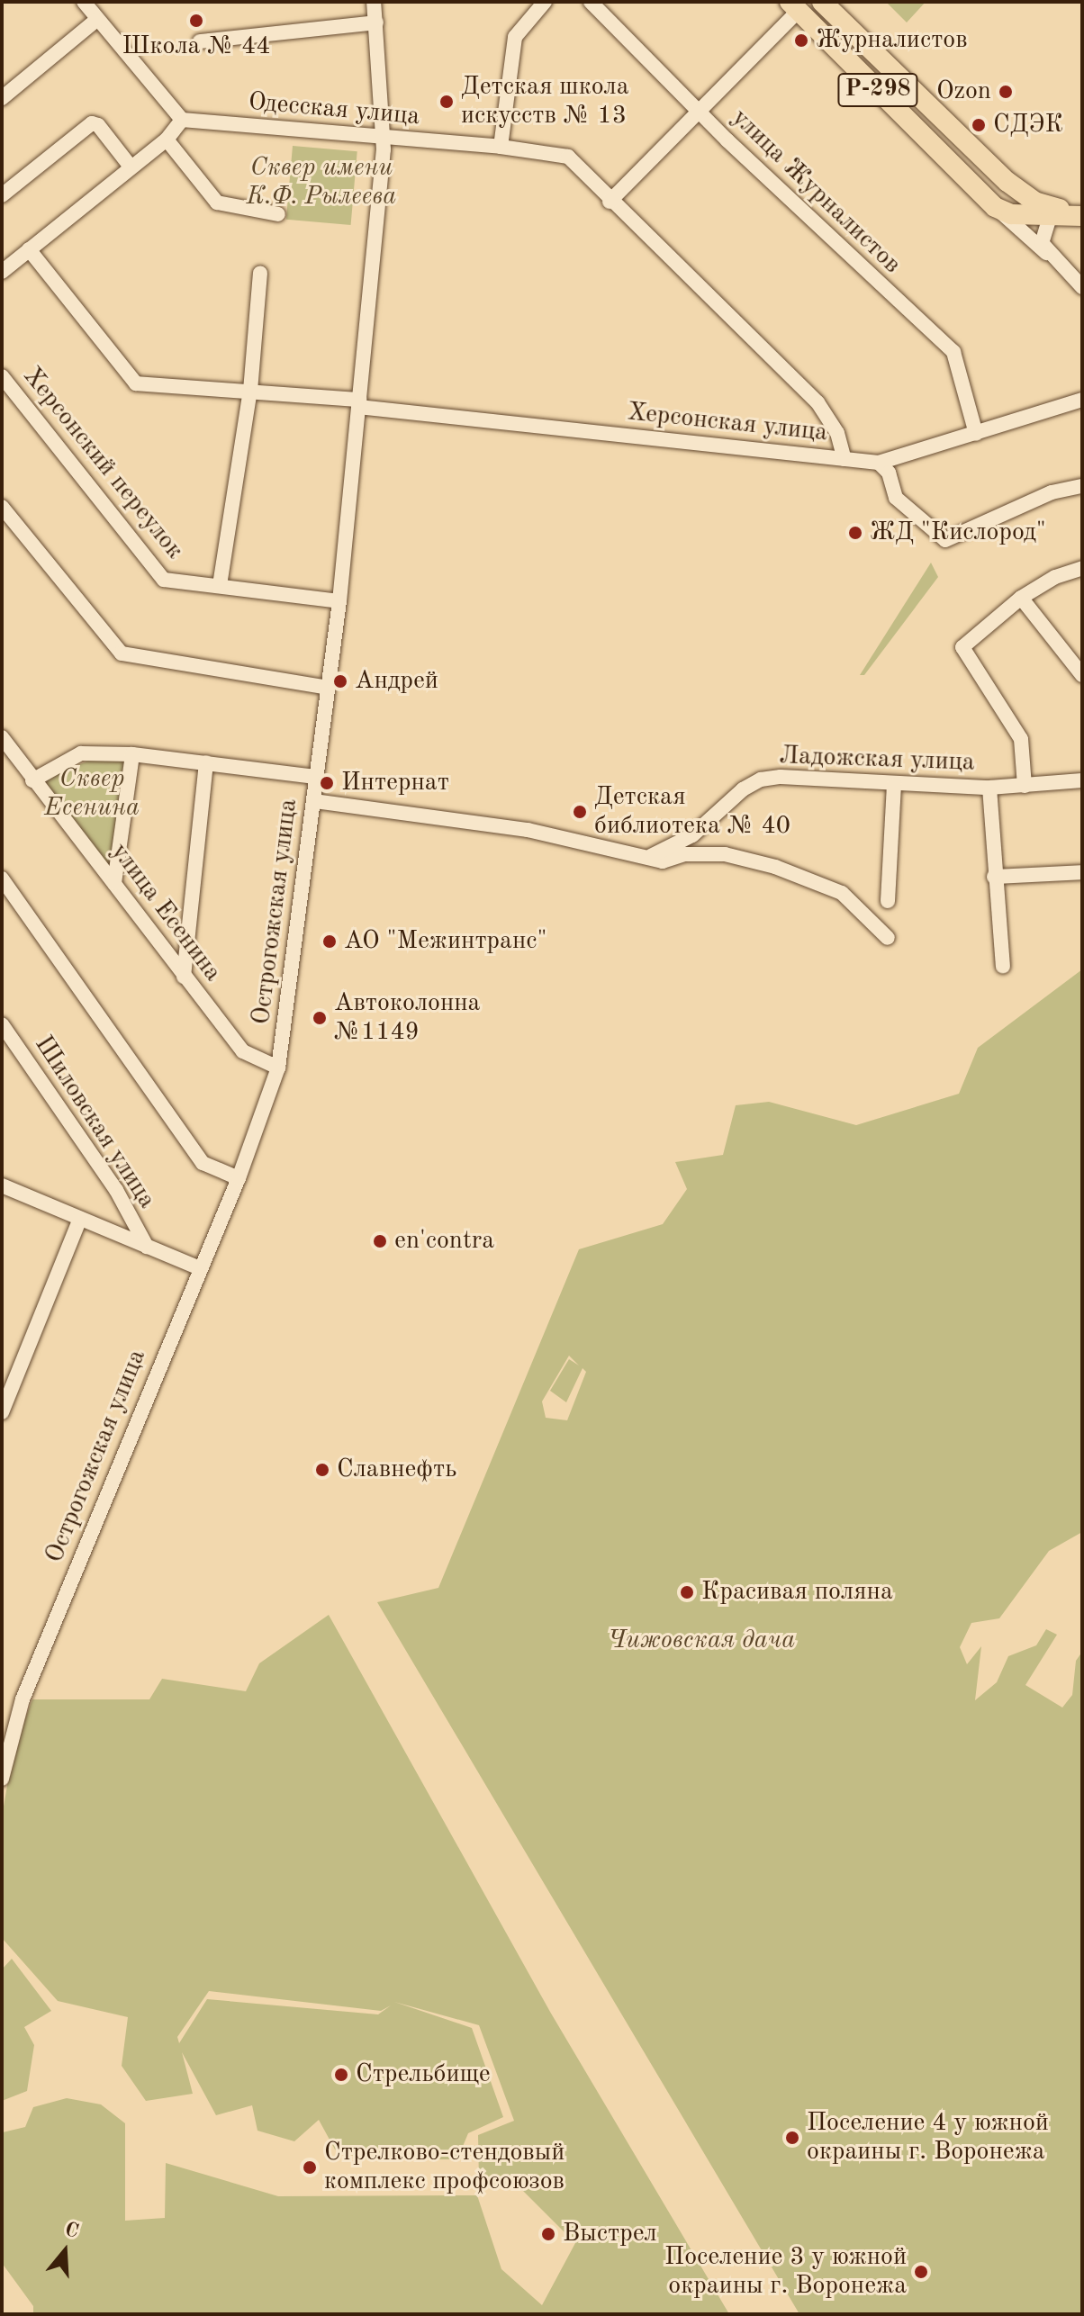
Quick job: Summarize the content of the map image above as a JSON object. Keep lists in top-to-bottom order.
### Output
{
  "streets": {
    "highway": ["Р-298"],
    "street": [
      "Одесская улица",
      "улица Журналистов",
      "Херсонская улица",
      "Херсонский переулок",
      "Ладожская улица",
      "Острогожская улица",
      "улица Есенина",
      "Шиловская улица"
    ]
  },
  "crossings": [
    ["Одесская улица", "Херсонская улица"],
    ["Одесская улица", "Острогожская улица"],
    ["улица Журналистов", "Херсонская улица"],
    ["Херсонская улица", "Острогожская улица"],
    ["Херсонский переулок", "Острогожская улица"],
    ["Острогожская улица", "улица Есенина"]
  ],
  "parks": ["Сквер имени К.Ф. Рылеева", "Сквер Есенина", "Чижовская дача"],
  "places": [
    "Школа № 44",
    "Журналистов",
    "Ozon",
    "Детская школа искусств № 13",
    "СДЭК",
    "ЖД \"Кислород\"",
    "Андрей",
    "Интернат",
    "Детская библиотека № 40",
    "АО \"Межинтранс\"",
    "Автоколонна №1149",
    "en'contra",
    "Cлавнефть",
    "Красивая поляна",
    "Стрельбище",
    "Поселение 4 у южной окраины г. Воронежа",
    "Стрелково-стендовый комплекс профсоюзов",
    "Выстрел",
    "Поселение 3 у южной окраины г. Воронежа"
  ],
  "north": "top"
}
